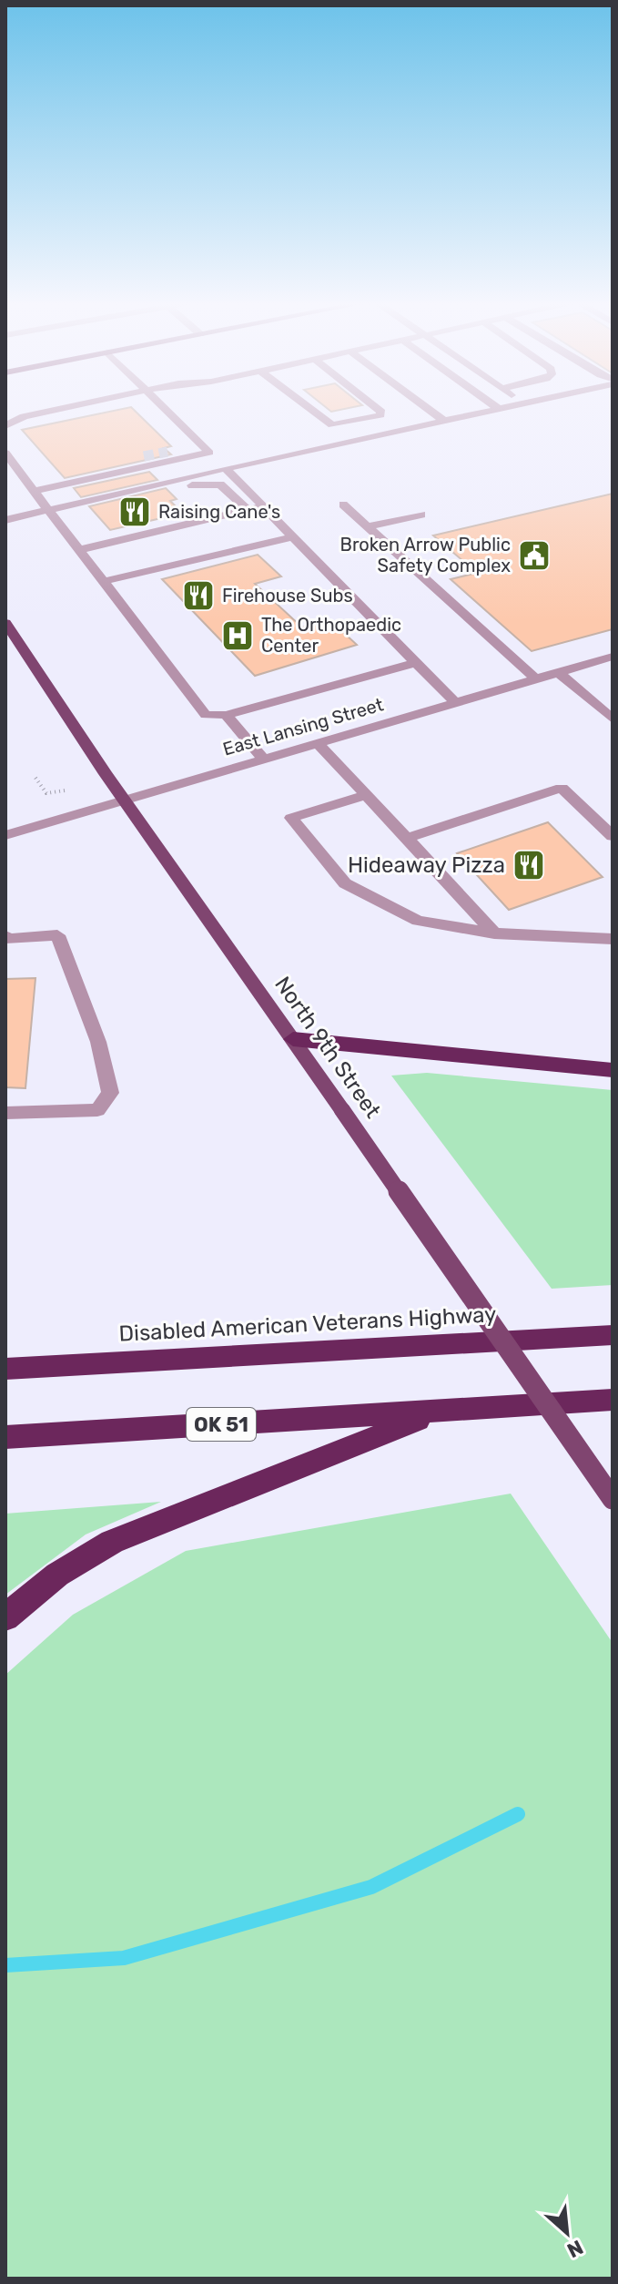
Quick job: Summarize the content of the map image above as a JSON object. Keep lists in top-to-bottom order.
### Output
{
  "streets": {
    "highway": ["Disabled American Veterans Highway", "OK 51"],
    "main road": ["North 9th Street"],
    "street": ["East Lansing Street"]
  },
  "crossings": [
    ["East Lansing Street", "North 9th Street"]
  ],
  "places": {
    "restaurant": ["Raising Cane's", "Firehouse Subs", "Hideaway Pizza"],
    "public building": ["Broken Arrow Public Safety Complex"],
    "hospital": ["The Orthopaedic Center"]
  },
  "north": "bottom right"
}
